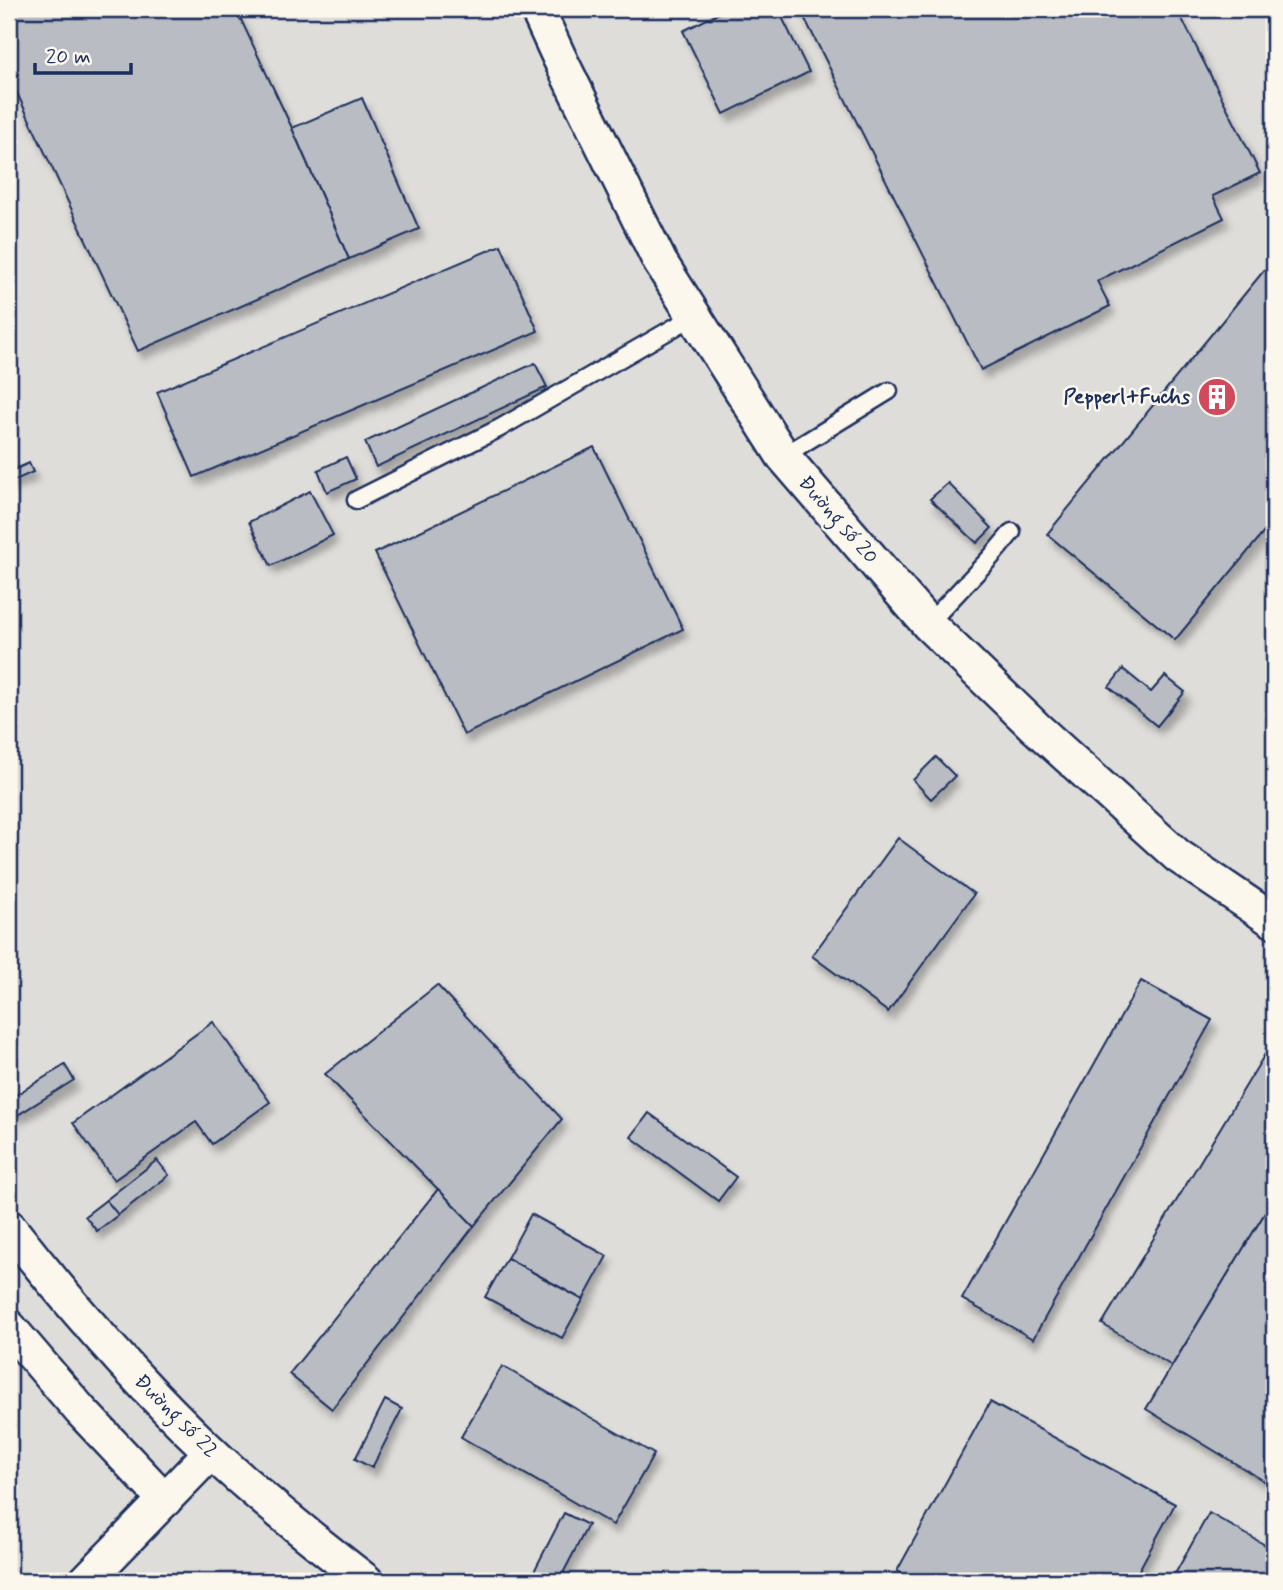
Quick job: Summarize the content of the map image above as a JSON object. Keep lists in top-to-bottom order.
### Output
{
  "streets": {
    "street": ["Đường số 20", "Đường số 22"]
  },
  "places": {
    "building": ["Pepperl+Fuchs"]
  },
  "scale_bar": "20 m"
}
